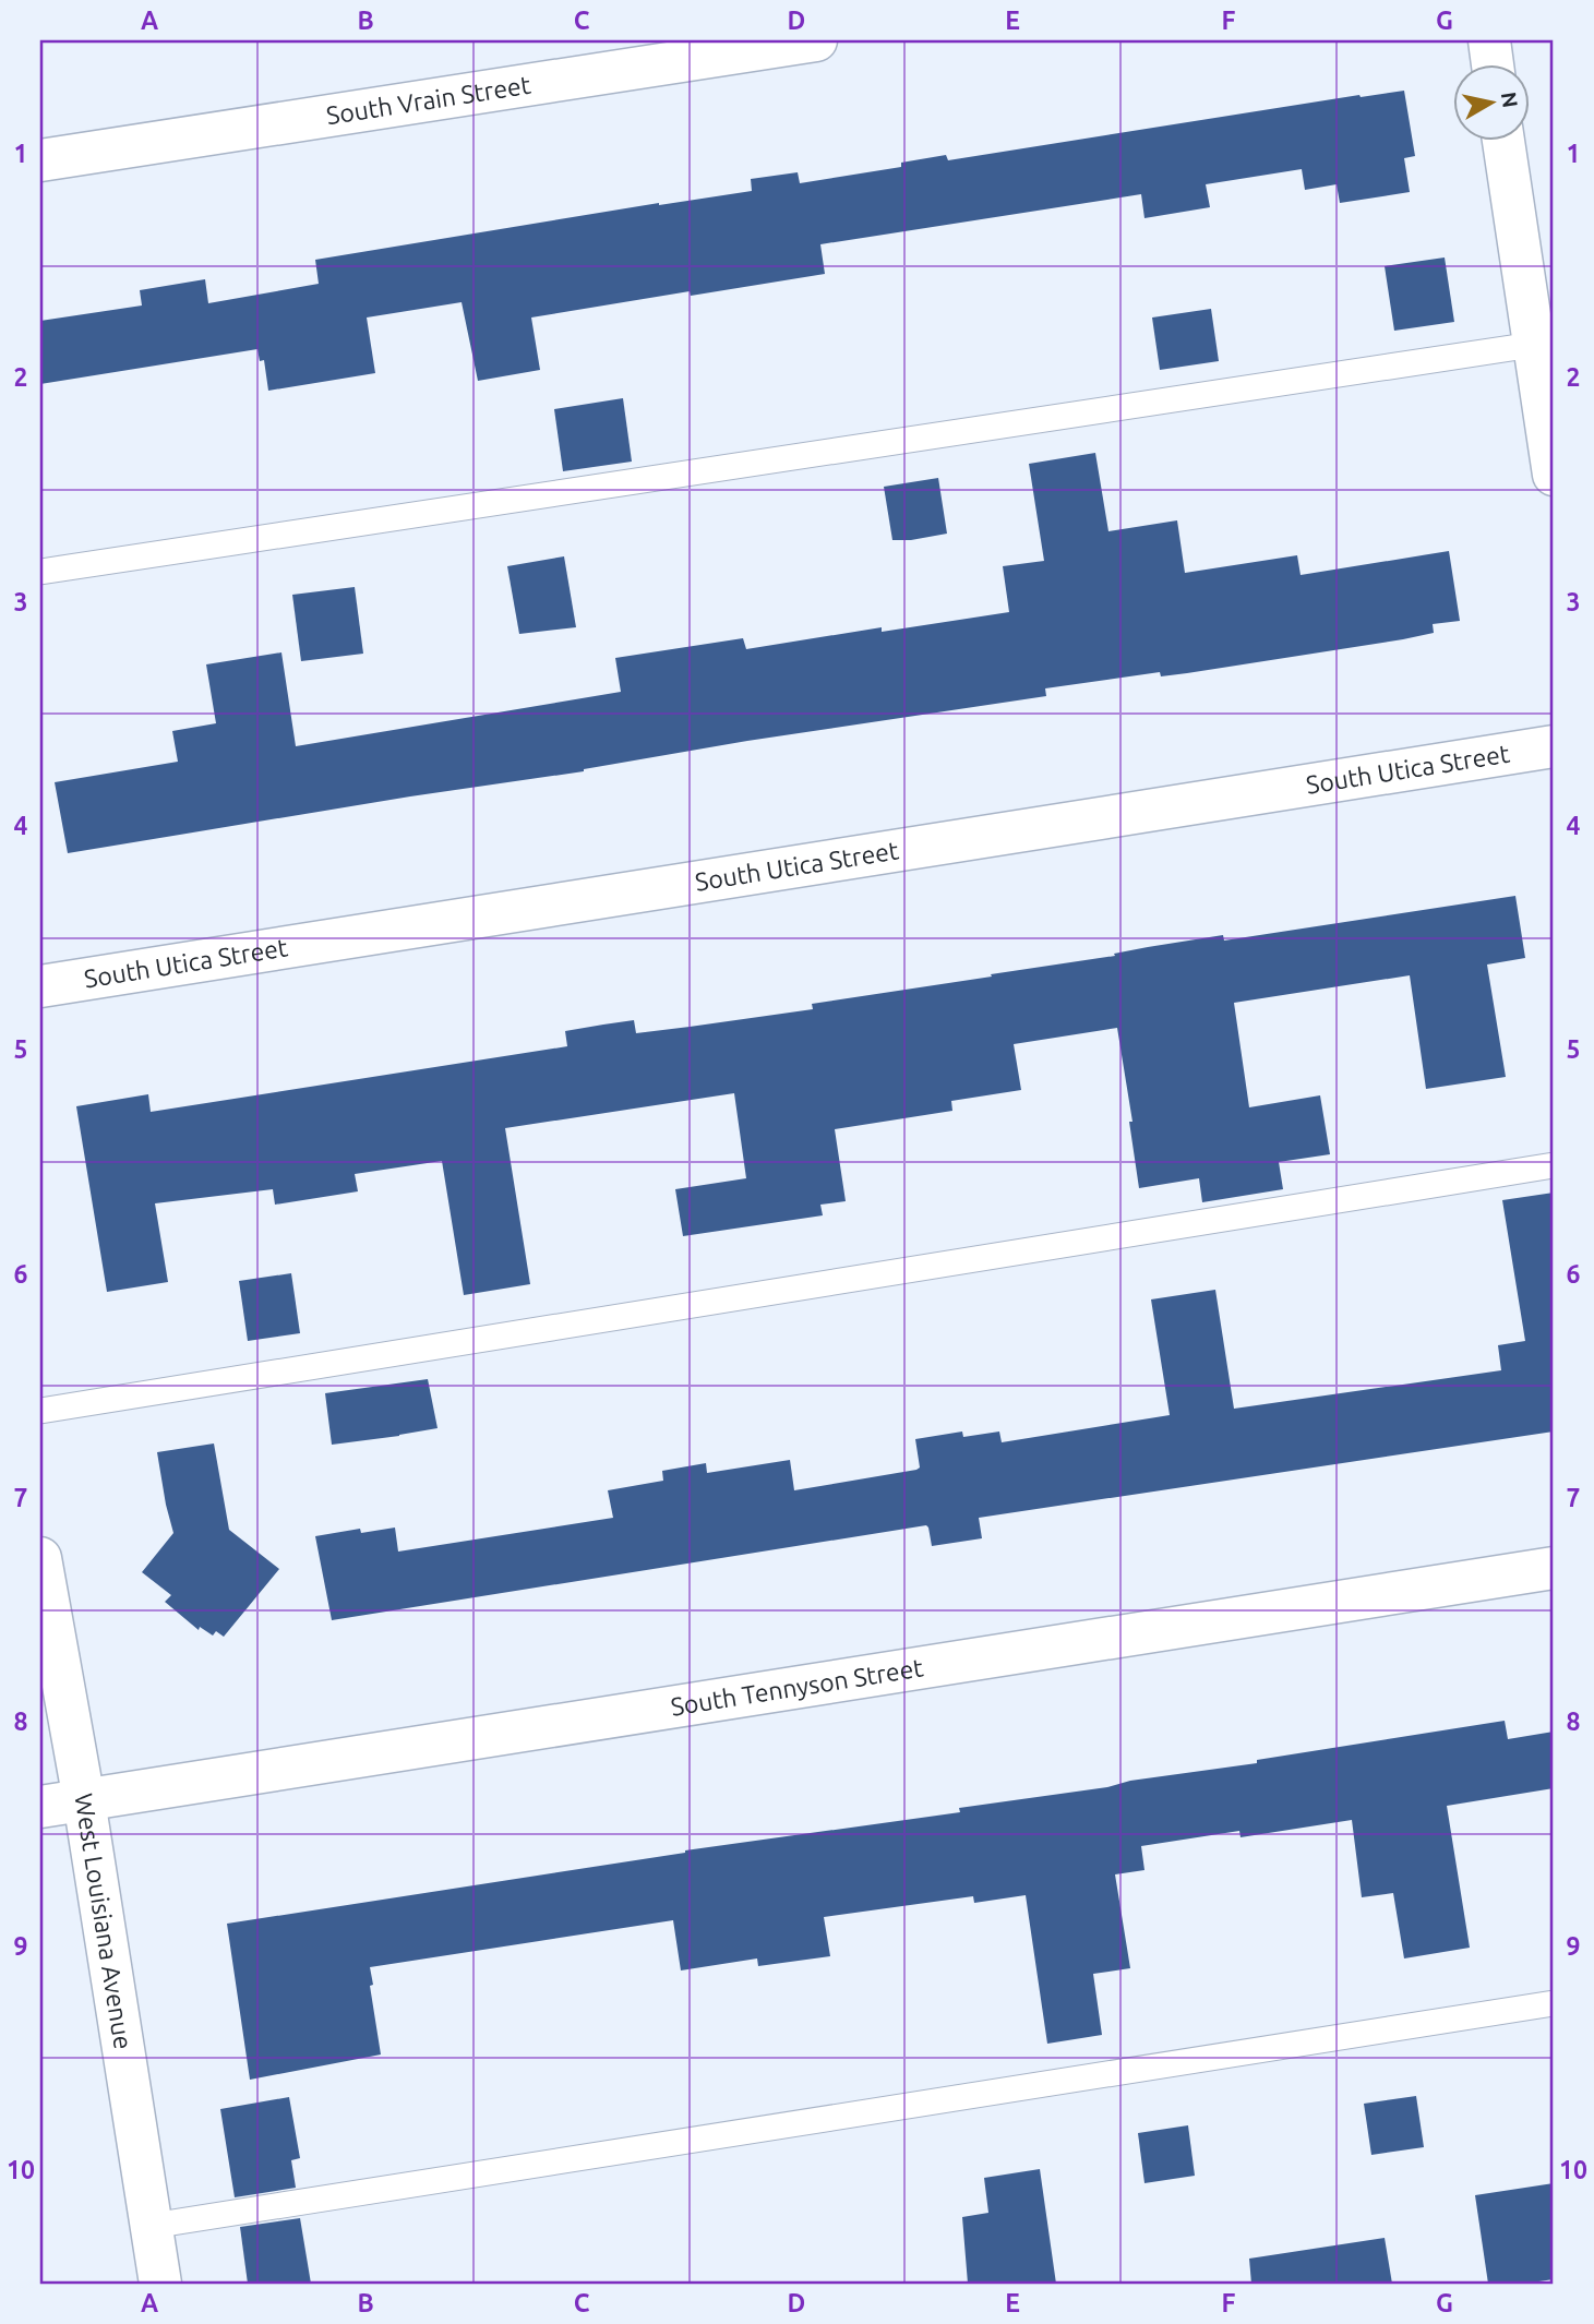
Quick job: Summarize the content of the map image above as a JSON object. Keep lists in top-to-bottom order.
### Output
{
  "streets": {
    "street": [
      "South Vrain Street",
      "South Utica Street",
      "South Tennyson Street",
      "West Louisiana Avenue"
    ]
  },
  "crossings": [
    ["South Tennyson Street", "West Louisiana Avenue"]
  ],
  "north": "right",
  "grid": {
    "columns": [
      "A",
      "B",
      "C",
      "D",
      "E",
      "F",
      "G"
    ],
    "rows": [
      "1",
      "2",
      "3",
      "4",
      "5",
      "6",
      "7",
      "8",
      "9",
      "10"
    ]
  }
}
